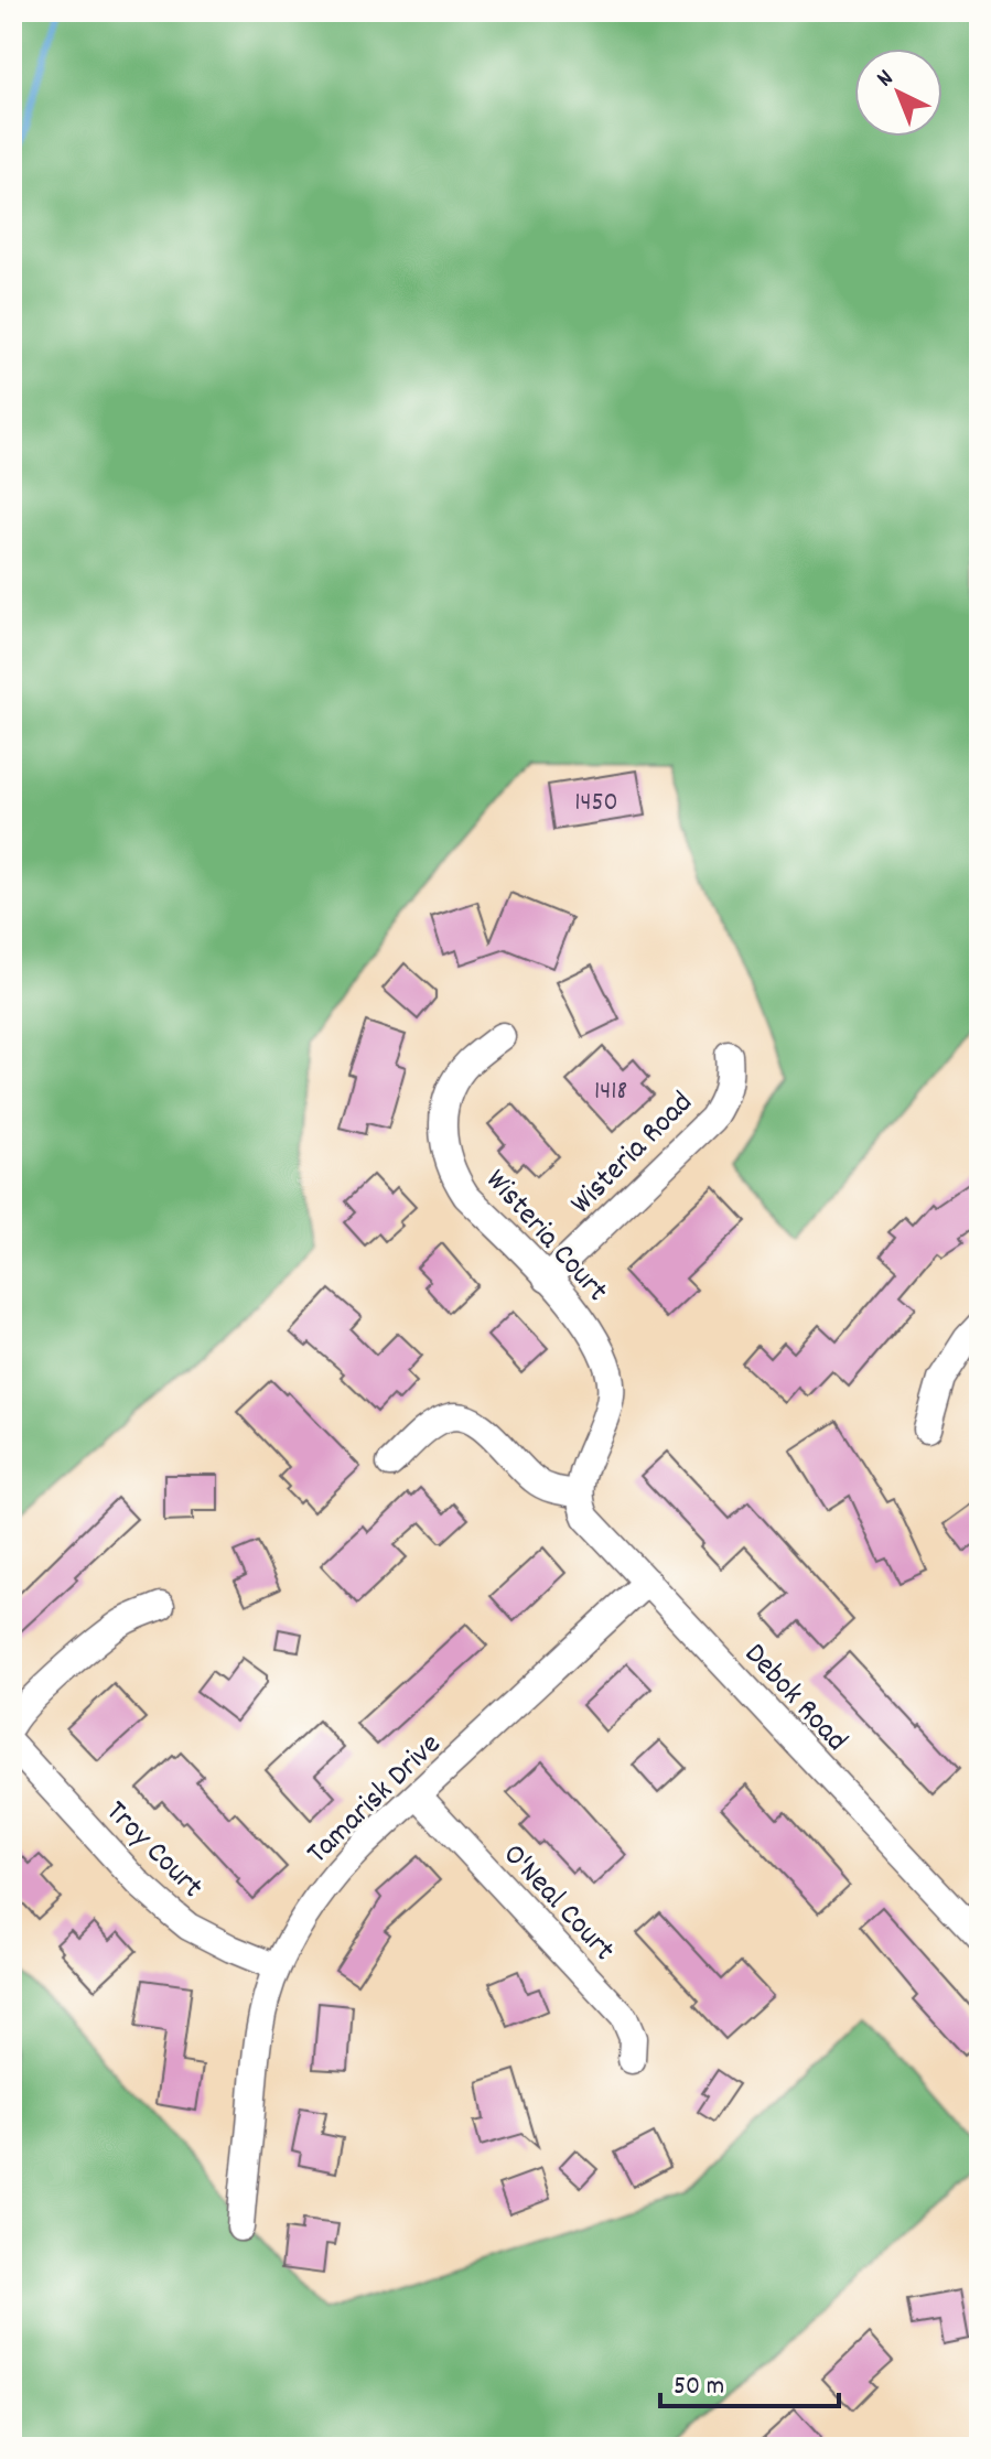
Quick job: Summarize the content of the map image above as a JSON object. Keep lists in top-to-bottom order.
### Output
{
  "streets": {
    "street": [
      "Wisteria Road",
      "Wisteria Court",
      "Debok Road",
      "Tamarisk Drive",
      "Troy Court",
      "O'Neal Court"
    ]
  },
  "crossings": [
    ["Wisteria Road", "Wisteria Court"],
    ["Wisteria Court", "Debok Road"],
    ["Debok Road", "Tamarisk Drive"],
    ["Tamarisk Drive", "Troy Court"],
    ["Tamarisk Drive", "O'Neal Court"]
  ],
  "house_numbers": ["1450", "1418"],
  "scale_bar": "50 m",
  "north": "top left"
}
